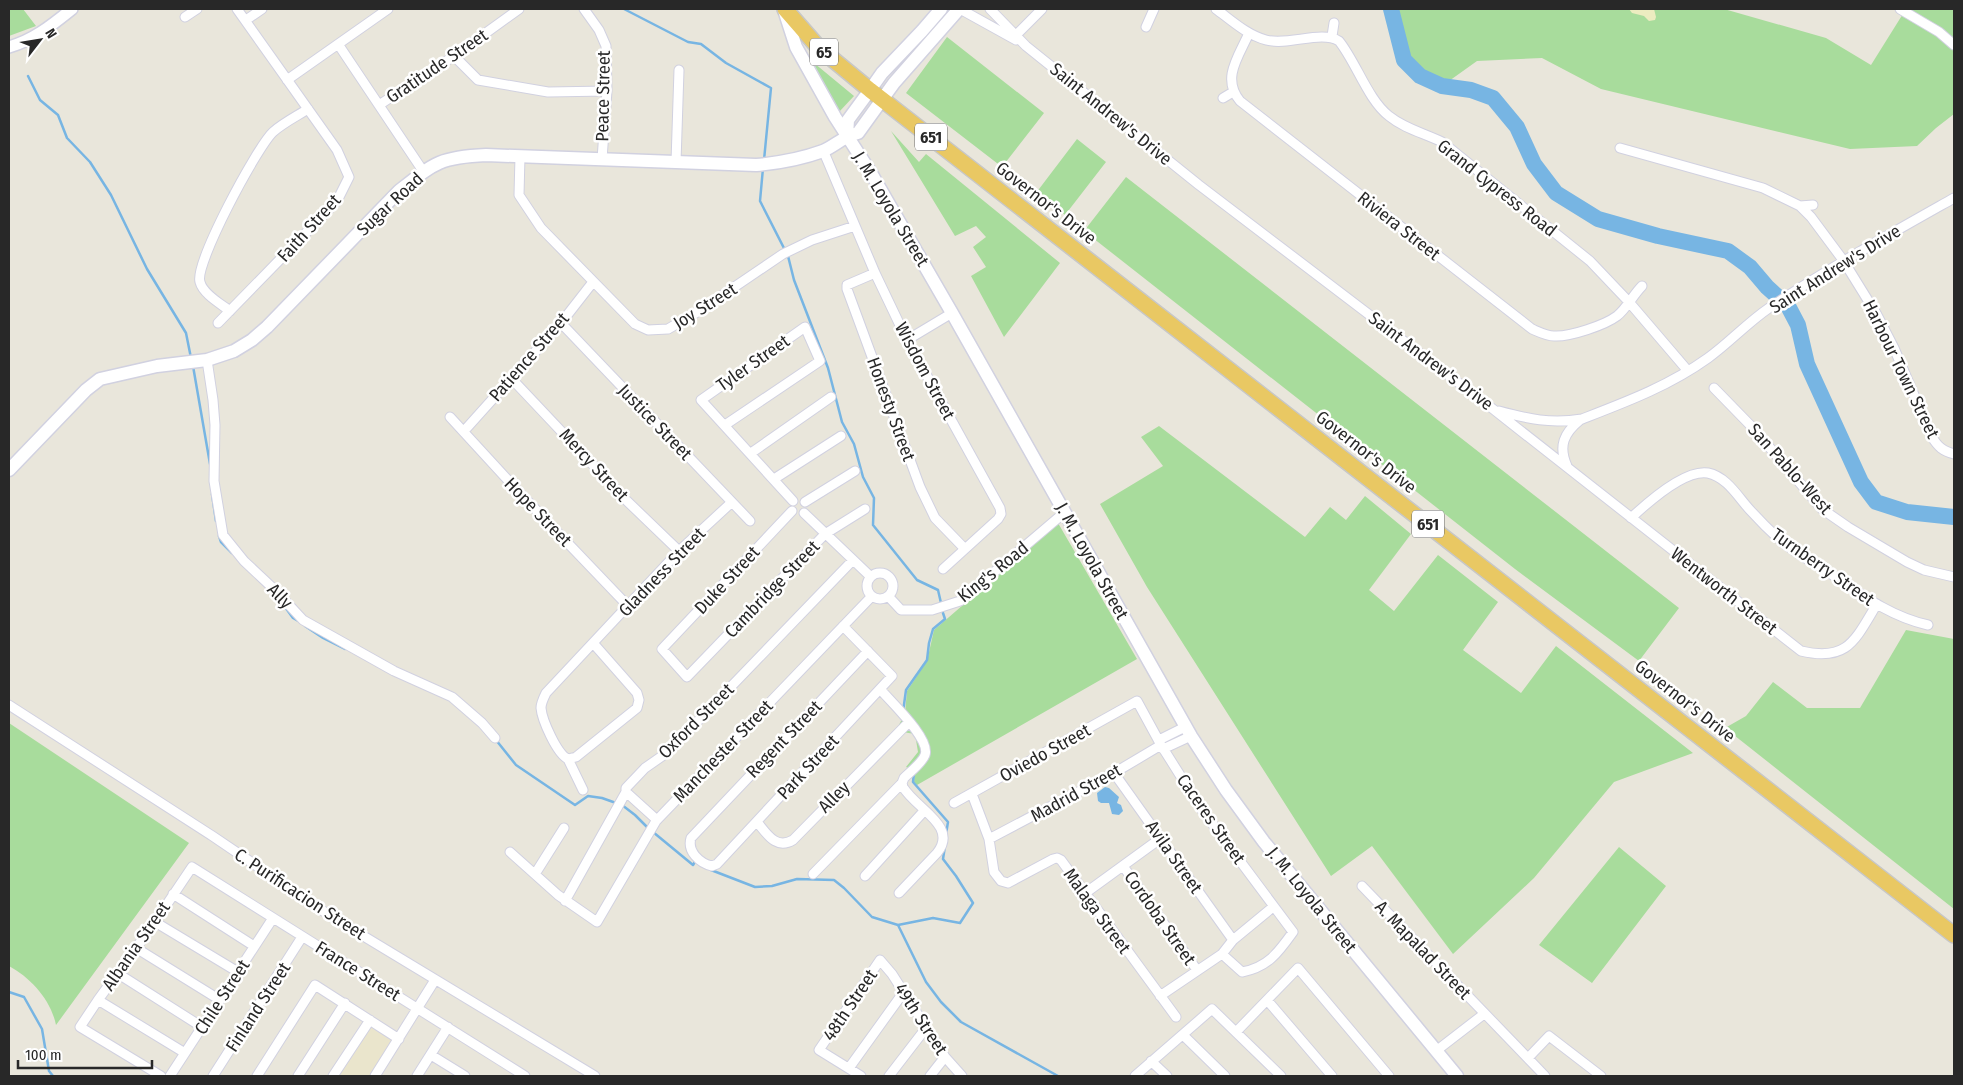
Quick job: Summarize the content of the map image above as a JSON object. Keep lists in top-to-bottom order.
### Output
{
  "streets": {
    "highway": ["65", "651", "Governor's Drive"],
    "main road": ["Sugar Road", "J. M. Loyola Street"],
    "street": [
      "Gratitude Street",
      "Peace Street",
      "Saint Andrew's Drive",
      "Grand Cypress Road",
      "Riviera Street",
      "Faith Street",
      "Joy Street",
      "Patience Street",
      "Tyler Street",
      "Harbour Town Street",
      "Wisdom Street",
      "Honesty Street",
      "Justice Street",
      "Mercy Street",
      "San Pablo-West",
      "Hope Street",
      "Turnberry Street",
      "Gladness Street",
      "King's Road",
      "Duke Street",
      "Cambridge Street",
      "Wentworth Street",
      "Ally",
      "Oxford Street",
      "Regent Street",
      "Manchester Street",
      "Oviedo Street",
      "Park Street",
      "Madrid Street",
      "Alley",
      "Caceres Street",
      "Avila Street",
      "C. Purificacion Street",
      "Malaga Street",
      "Cordoba Street",
      "Albania Street",
      "A. Mapalad Street",
      "France Street",
      "Chile Street",
      "48th Street",
      "Finland Street",
      "49th Street"
    ]
  },
  "crossings": [
    ["Peace Street", "Sugar Road"],
    ["Saint Andrew's Drive", "Grand Cypress Road"],
    ["Saint Andrew's Drive", "Sugar Road"],
    ["Saint Andrew's Drive", "Harbour Town Street"],
    ["Saint Andrew's Drive", "Wentworth Street"],
    ["Grand Cypress Road", "Riviera Street"],
    ["Governor's Drive", "Sugar Road"],
    ["Governor's Drive", "J. M. Loyola Street"],
    ["Sugar Road", "J. M. Loyola Street"],
    ["Sugar Road", "Joy Street"],
    ["Sugar Road", "Wisdom Street"],
    ["Sugar Road", "Ally"],
    ["J. M. Loyola Street", "King's Road"],
    ["J. M. Loyola Street", "Madrid Street"],
    ["J. M. Loyola Street", "A. Mapalad Street"],
    ["Joy Street", "Patience Street"],
    ["Joy Street", "Wisdom Street"],
    ["Patience Street", "Justice Street"],
    ["Patience Street", "Mercy Street"],
    ["Patience Street", "Hope Street"],
    ["Wisdom Street", "Honesty Street"],
    ["Justice Street", "Gladness Street"],
    ["Mercy Street", "Gladness Street"],
    ["Hope Street", "Gladness Street"],
    ["Turnberry Street", "Wentworth Street"],
    ["King's Road", "Manchester Street"],
    ["Duke Street", "Cambridge Street"],
    ["Oxford Street", "Manchester Street"],
    ["Regent Street", "Park Street"],
    ["Manchester Street", "Park Street"],
    ["Oviedo Street", "Caceres Street"],
    ["Oviedo Street", "Malaga Street"],
    ["Park Street", "Alley"],
    ["Madrid Street", "Caceres Street"],
    ["Madrid Street", "Avila Street"],
    ["Madrid Street", "Malaga Street"],
    ["Albania Street", "France Street"],
    ["France Street", "Chile Street"],
    ["France Street", "Finland Street"],
    ["48th Street", "49th Street"]
  ],
  "scale_bar": "100 m",
  "north": "top right"
}
